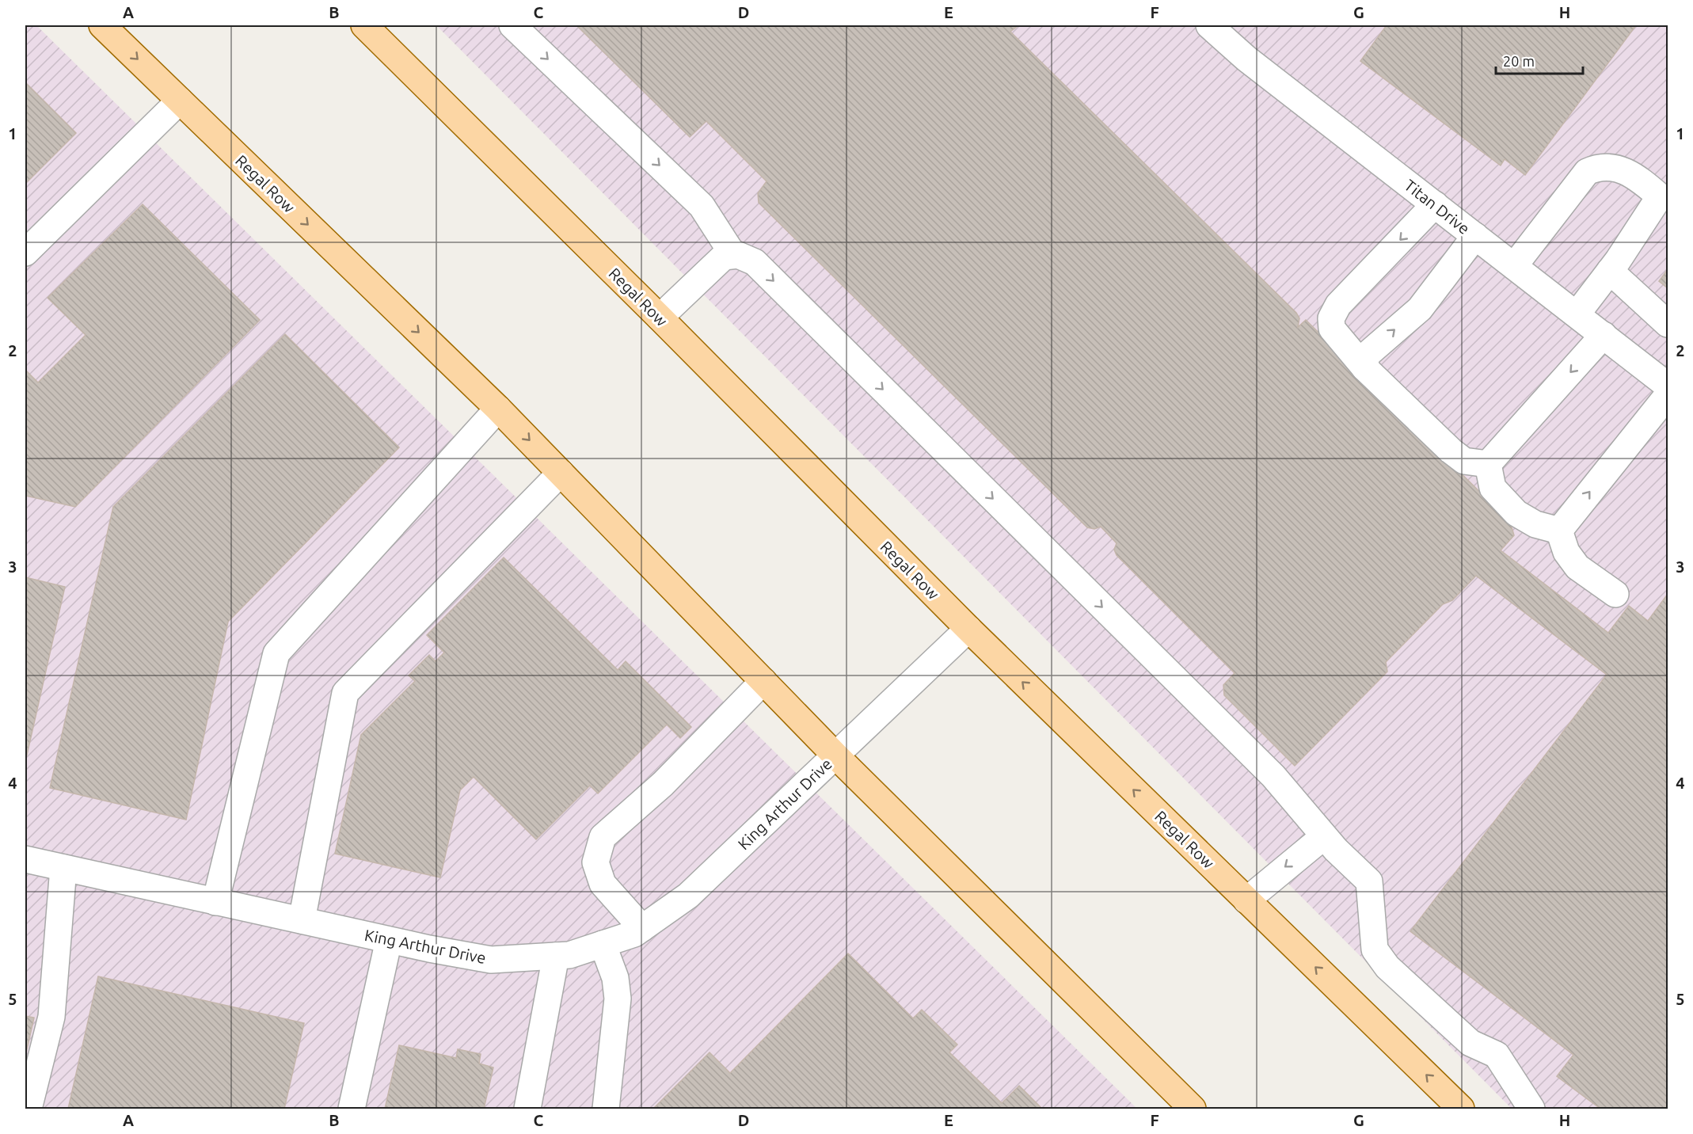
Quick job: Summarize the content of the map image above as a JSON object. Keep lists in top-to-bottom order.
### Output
{
  "streets": {
    "main road": ["Regal Row"],
    "street": ["Titan Drive", "King Arthur Drive"]
  },
  "crossings": [
    ["Regal Row", "King Arthur Drive"]
  ],
  "scale_bar": "20 m",
  "grid": {
    "columns": [
      "A",
      "B",
      "C",
      "D",
      "E",
      "F",
      "G",
      "H"
    ],
    "rows": [
      "1",
      "2",
      "3",
      "4",
      "5"
    ]
  }
}
